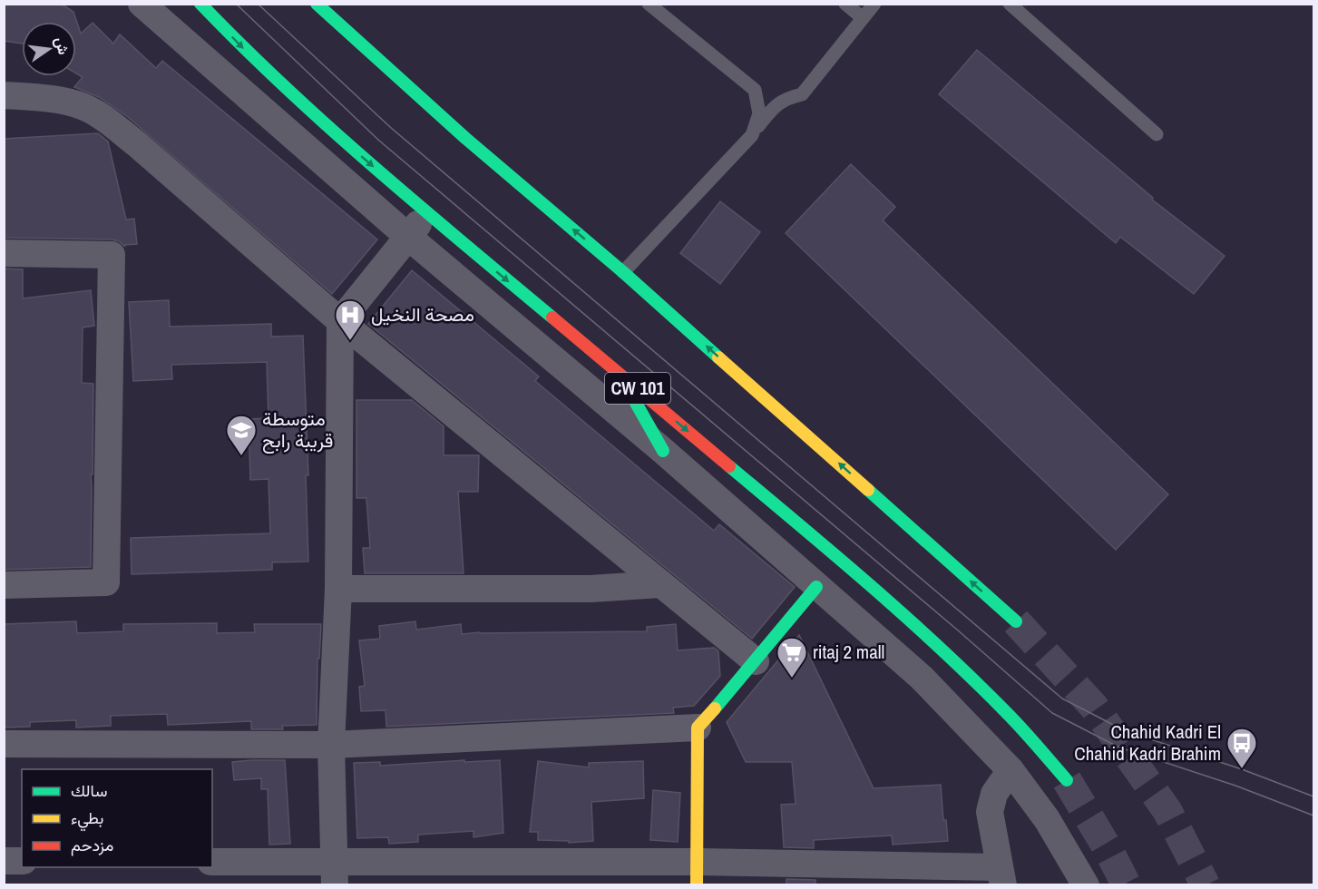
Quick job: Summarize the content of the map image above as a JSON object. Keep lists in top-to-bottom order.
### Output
{
  "streets": {
    "main road": ["CW 101"]
  },
  "places": {
    "hospital": ["مصحة النخيل"],
    "school or university": ["متوسطة قريبة رابح"],
    "supermarket": ["ritaj 2 mall"],
    "bus stop": ["Chahid Kadri El Chahid Kadri Brahim"]
  },
  "legend": ["سالك", "بطيء", "مزدحم"],
  "north": "right"
}
